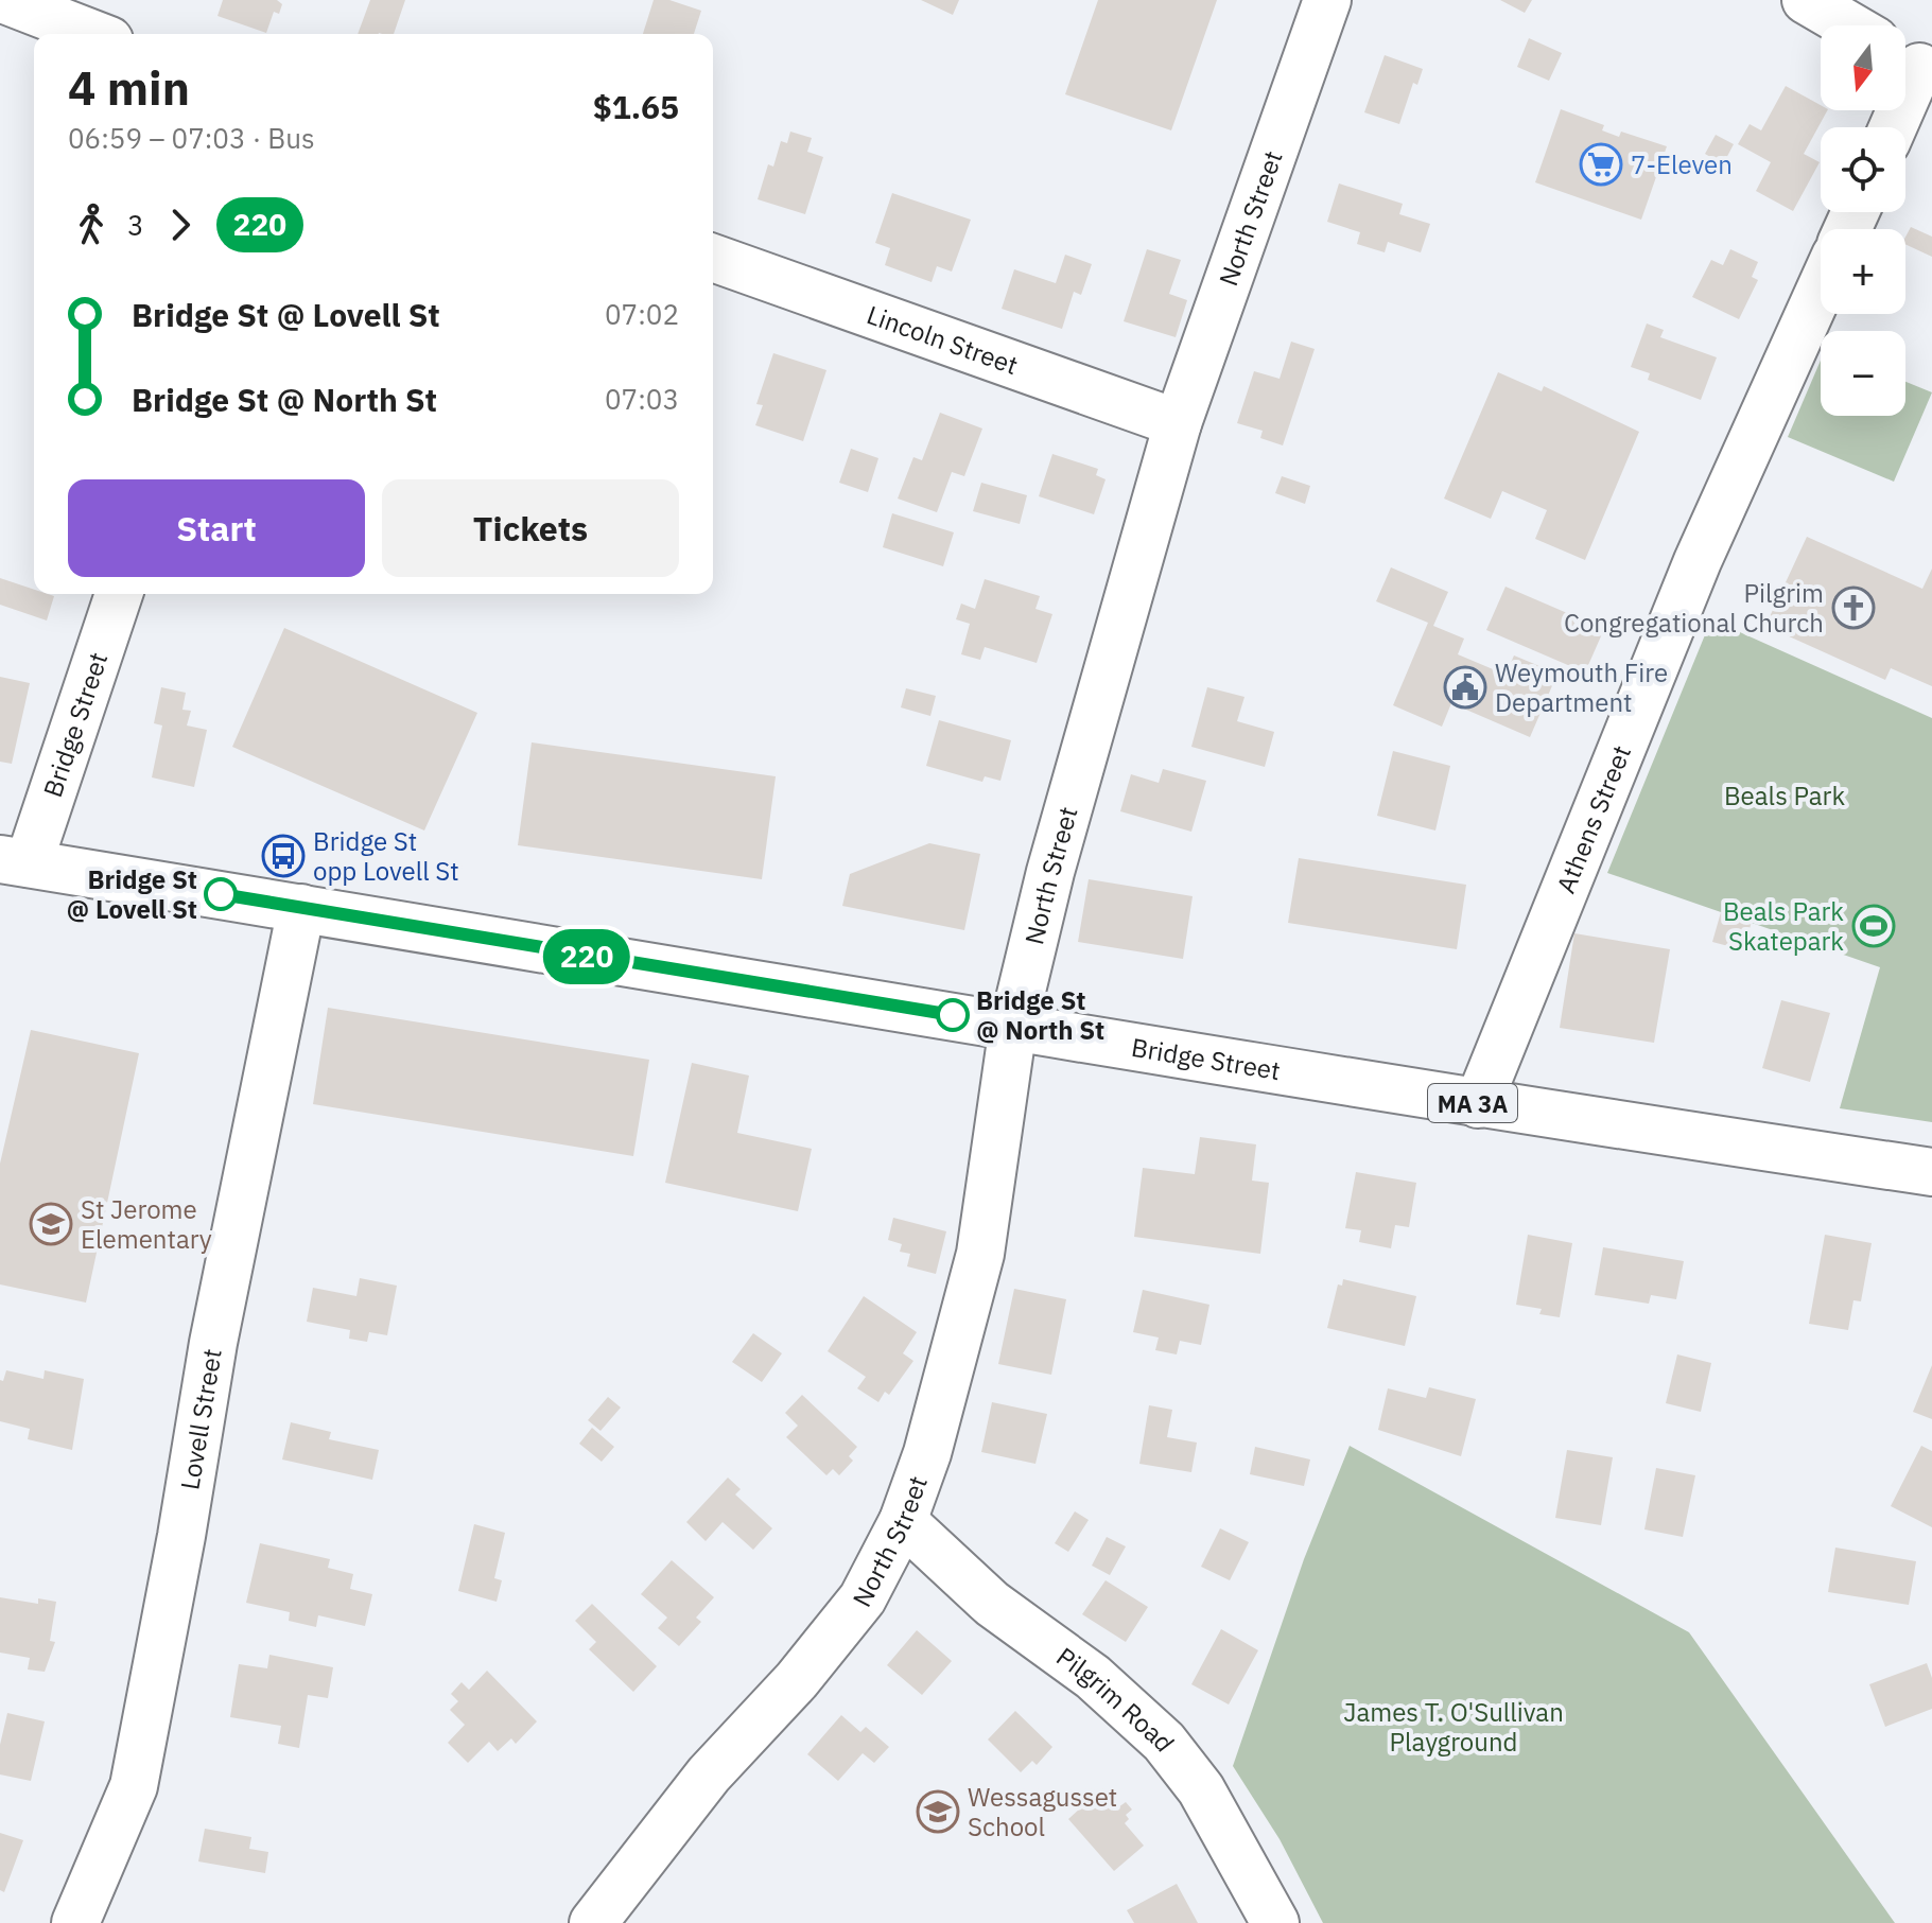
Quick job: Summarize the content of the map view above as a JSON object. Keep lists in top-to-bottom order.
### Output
{
  "streets": {
    "street": [
      "North Street",
      "Lincoln Street",
      "Bridge Street",
      "Athens Street",
      "MA 3A",
      "Lovell Street",
      "Pilgrim Road"
    ]
  },
  "crossings": [
    ["North Street", "Lincoln Street"],
    ["North Street", "Bridge Street"],
    ["North Street", "Pilgrim Road"],
    ["Bridge Street", "Athens Street"],
    ["Bridge Street", "Lovell Street"]
  ],
  "parks": ["Beals Park", "James T. O'Sullivan Playground"],
  "places": {
    "supermarket": ["7-Eleven"],
    "church": ["Pilgrim Congregational Church"],
    "public building": ["Weymouth Fire Department"],
    "bus stop": ["Bridge St opp Lovell St"],
    "other": ["Bridge St @ Lovell St", "Bridge St @ North St"],
    "sports": ["Beals Park Skatepark"],
    "school or university": ["St Jerome Elementary", "Wessagusset School"]
  },
  "lines": ["bus line 220"],
  "north": "bottom",
  "page": {
    "on_map": "220",
    "map_buttons": ["+", "−"],
    "heading": ["4 min", "06:59 – 07:03 · Bus", "$1.65"],
    "legs": ["3", "220"],
    "list": [
      {
        "name": "Bridge St @ Lovell St",
        "value": "07:02"
      },
      {
        "name": "Bridge St @ North St",
        "value": "07:03"
      }
    ],
    "buttons": ["Start", "Tickets"]
  }
}
